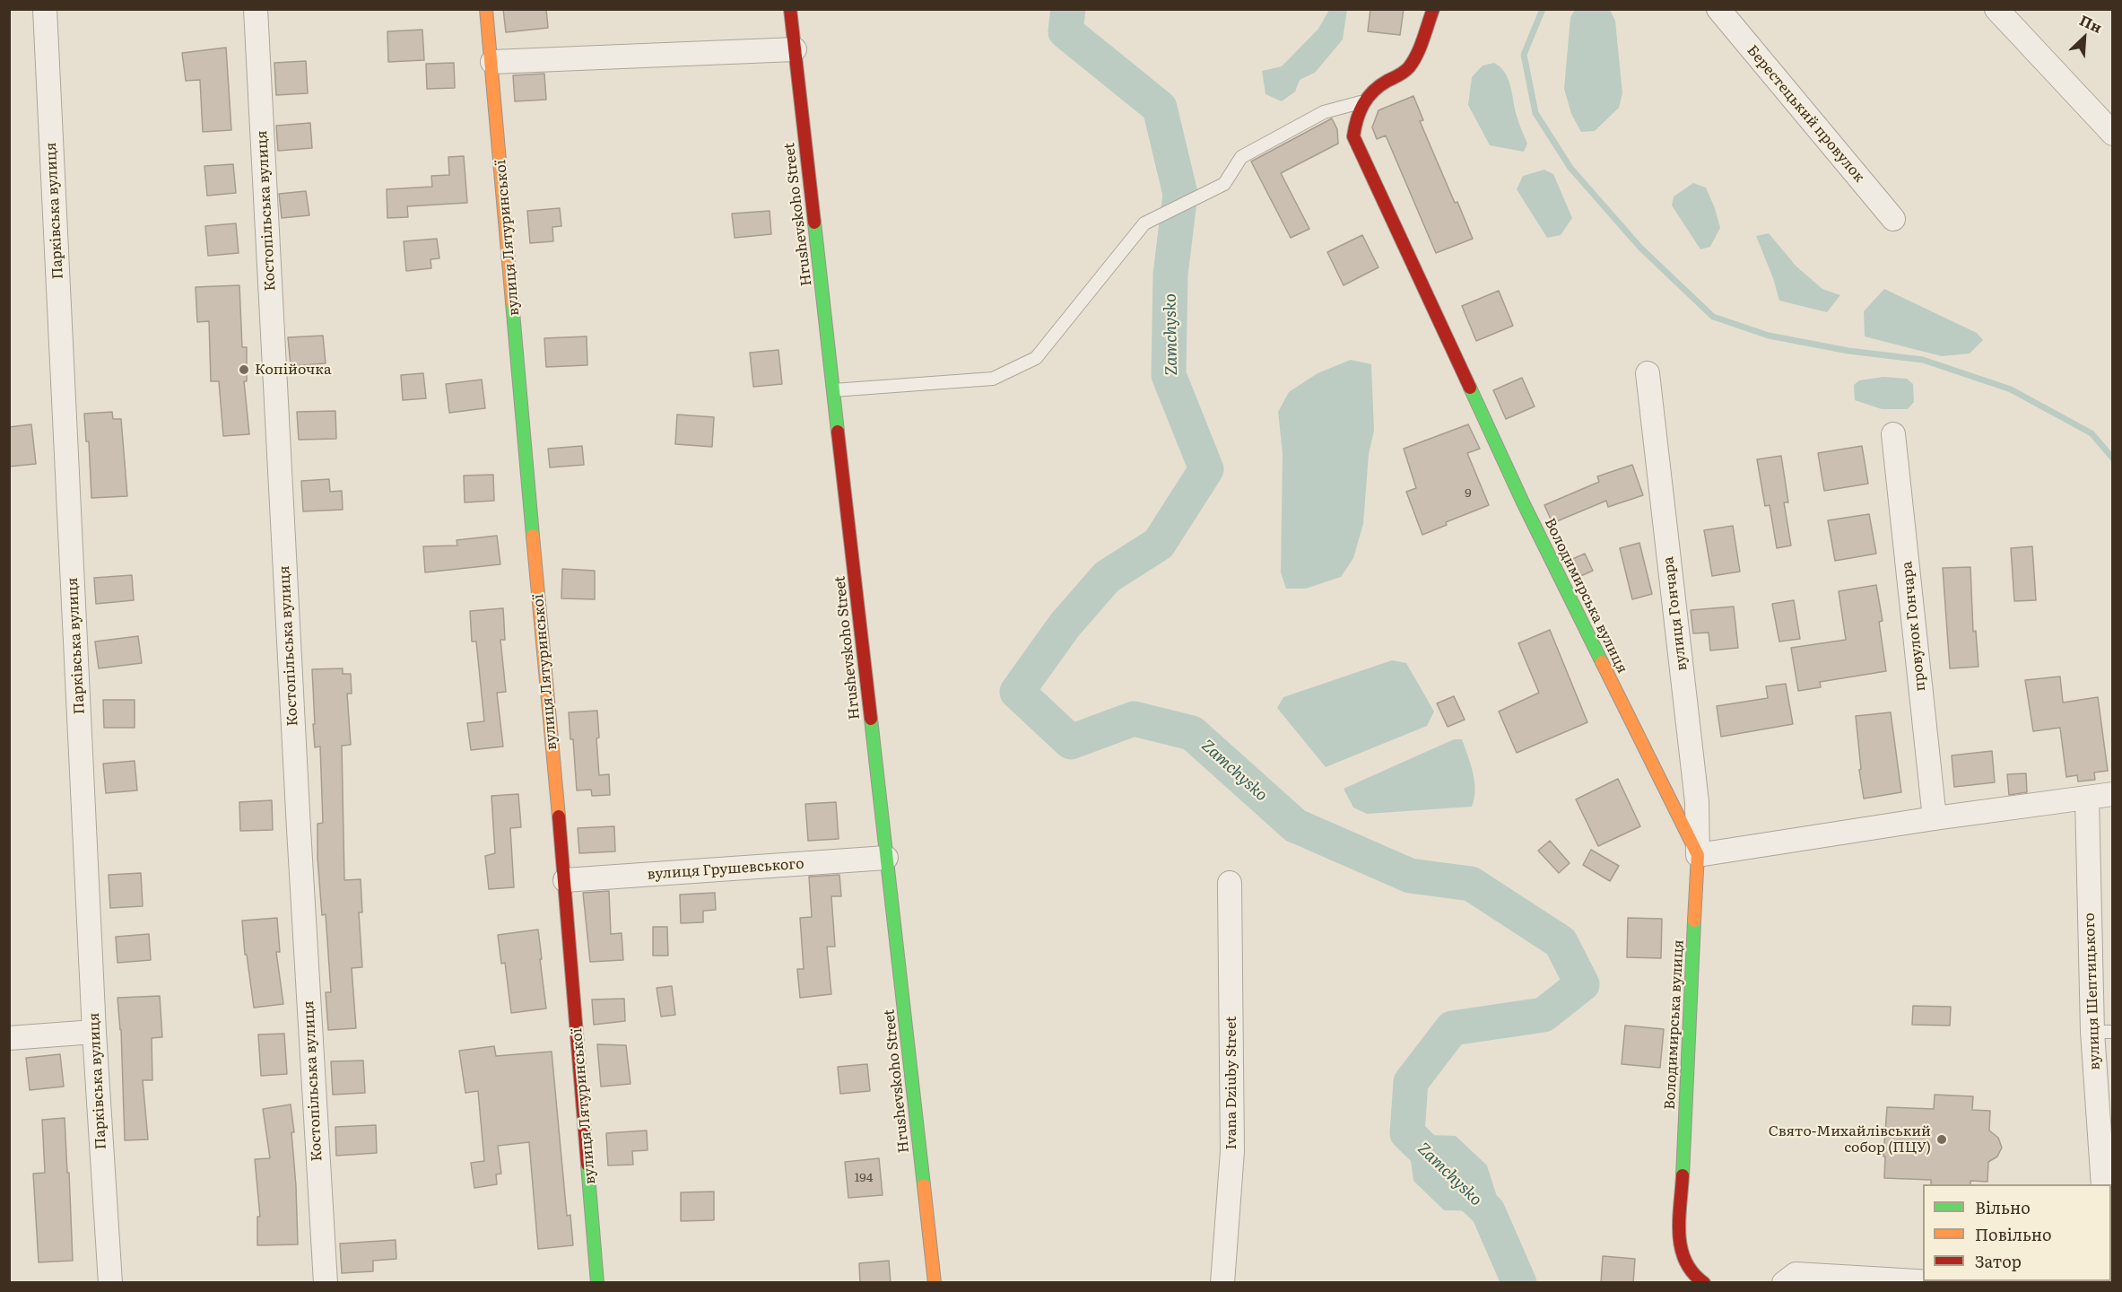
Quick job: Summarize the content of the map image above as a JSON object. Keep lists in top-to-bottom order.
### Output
{
  "streets": {
    "street": [
      "Берестецький провулок",
      "Парківська вулиця",
      "Костопільська вулиця",
      "Hrushevskoho Street",
      "вулиця Лятуринської",
      "Володимирська вулиця",
      "вулиця Гончара",
      "провулок Гончара",
      "вулиця Грушевського",
      "вулиця Шептицького",
      "Ivana Dziuby Street"
    ]
  },
  "crossings": [
    ["Hrushevskoho Street", "вулиця Грушевського"],
    ["вулиця Лятуринської", "вулиця Грушевського"],
    ["Володимирська вулиця", "вулиця Гончара"]
  ],
  "water": ["Zamchysko"],
  "places": ["Копійочка", "Свято-Михайлівський собор (ПЦУ)"],
  "house_numbers": ["9", "194"],
  "legend": ["Вільно", "Повільно", "Затор"],
  "north": "top right"
}
